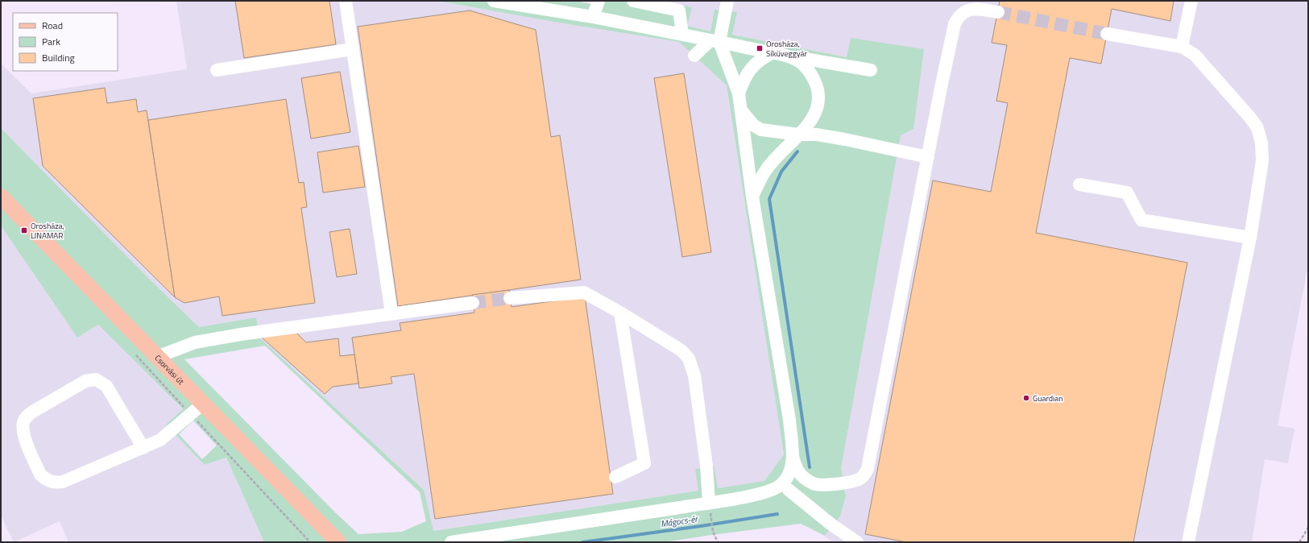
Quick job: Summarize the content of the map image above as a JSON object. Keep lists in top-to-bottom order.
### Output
{
  "streets": {
    "main road": ["Csorvási út"]
  },
  "water": ["Mágocs-ér"],
  "places": {
    "transit": ["Orosháza, Síküveggyár", "Orosháza, LINAMAR"],
    "other": ["Guardian"]
  },
  "legend": ["Road", "Park", "Building"]
}
